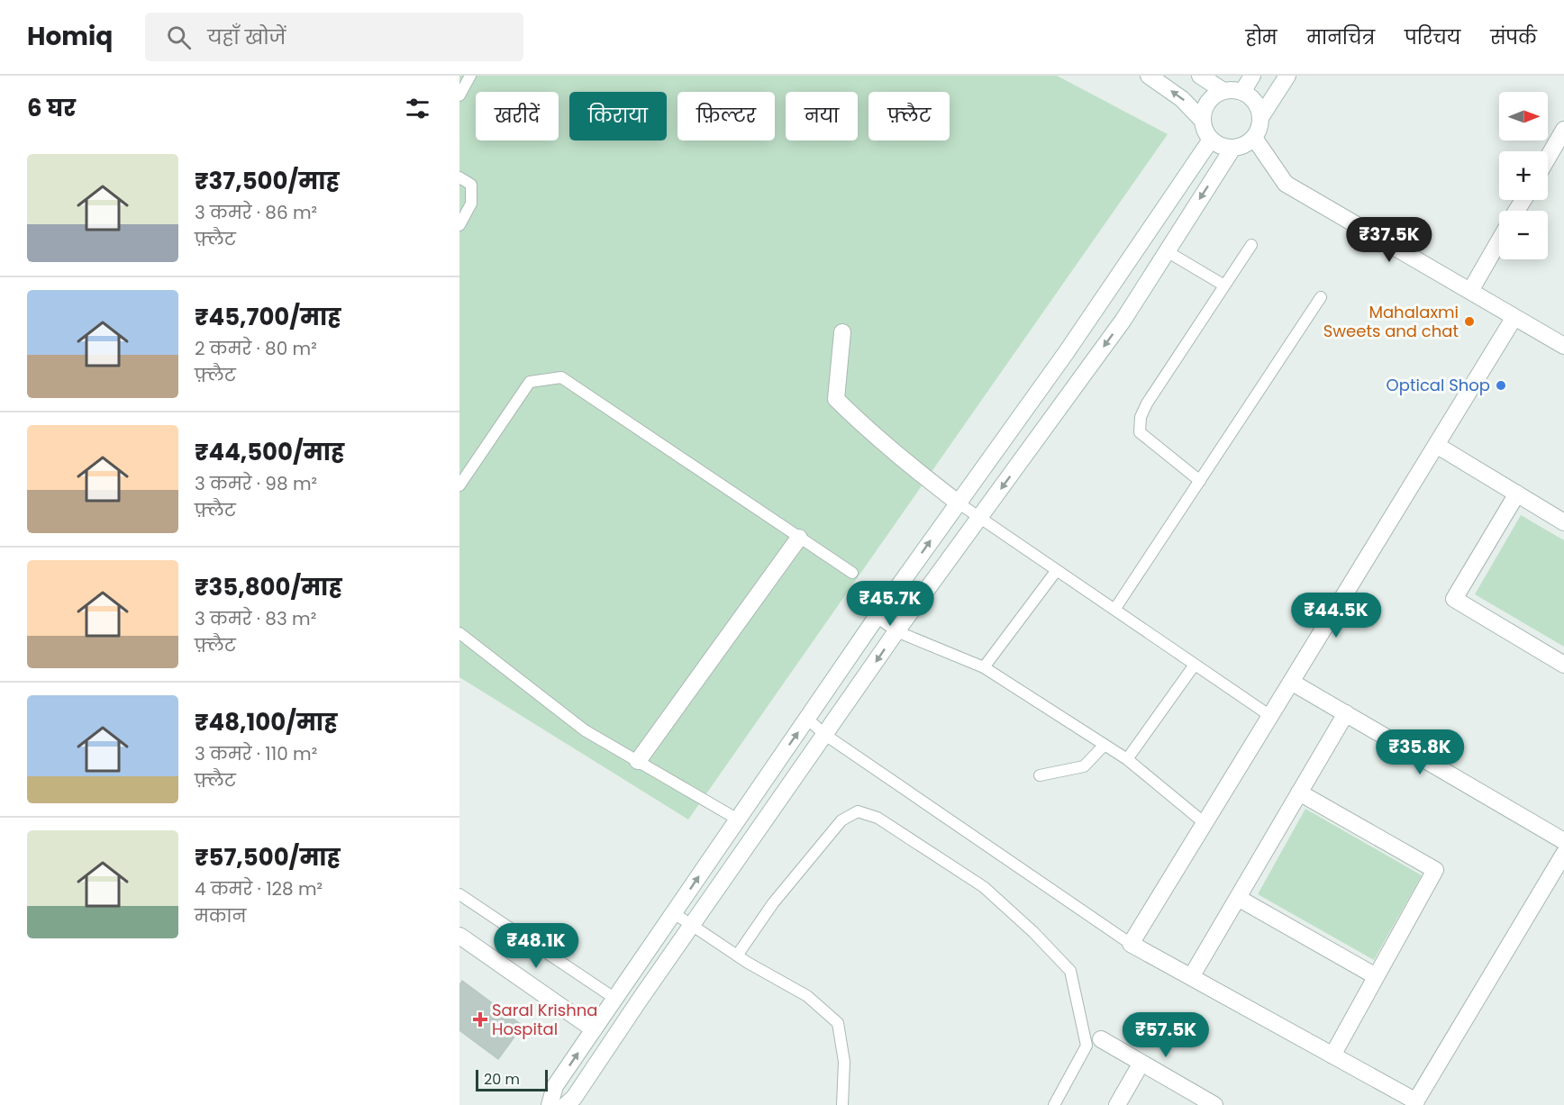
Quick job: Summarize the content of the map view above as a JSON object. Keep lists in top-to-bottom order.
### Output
{
  "places": {
    "other": ["Mahalaxmi Sweets and chat", "Optical Shop"],
    "health": ["Saral Krishna Hospital"]
  },
  "scale_bar": "20 m",
  "north": "right",
  "page": {
    "header": "Homiq",
    "search": "यहाँ खोजें",
    "nav": [
      "होम",
      "मानचित्र",
      "परिचय",
      "संपर्क"
    ],
    "heading": "6 घर",
    "map_buttons": ["+", "−"],
    "chip": [
      "खरीदें",
      "किराया",
      "फ़िल्टर",
      "नया",
      "फ़्लैट"
    ],
    "list": [
      {
        "name": "₹37,500/माह",
        "note": "3 कमरे · 86 m² · फ़्लैट"
      },
      {
        "name": "₹45,700/माह",
        "note": "2 कमरे · 80 m² · फ़्लैट"
      },
      {
        "name": "₹44,500/माह",
        "note": "3 कमरे · 98 m² · फ़्लैट"
      },
      {
        "name": "₹35,800/माह",
        "note": "3 कमरे · 83 m² · फ़्लैट"
      },
      {
        "name": "₹48,100/माह",
        "note": "3 कमरे · 110 m² · फ़्लैट"
      },
      {
        "name": "₹57,500/माह",
        "note": "4 कमरे · 128 m² · मकान"
      }
    ],
    "price": [
      "₹37.5K",
      "₹45.7K",
      "₹44.5K",
      "₹35.8K",
      "₹48.1K",
      "₹57.5K"
    ],
    "scale": "20 m"
  }
}
